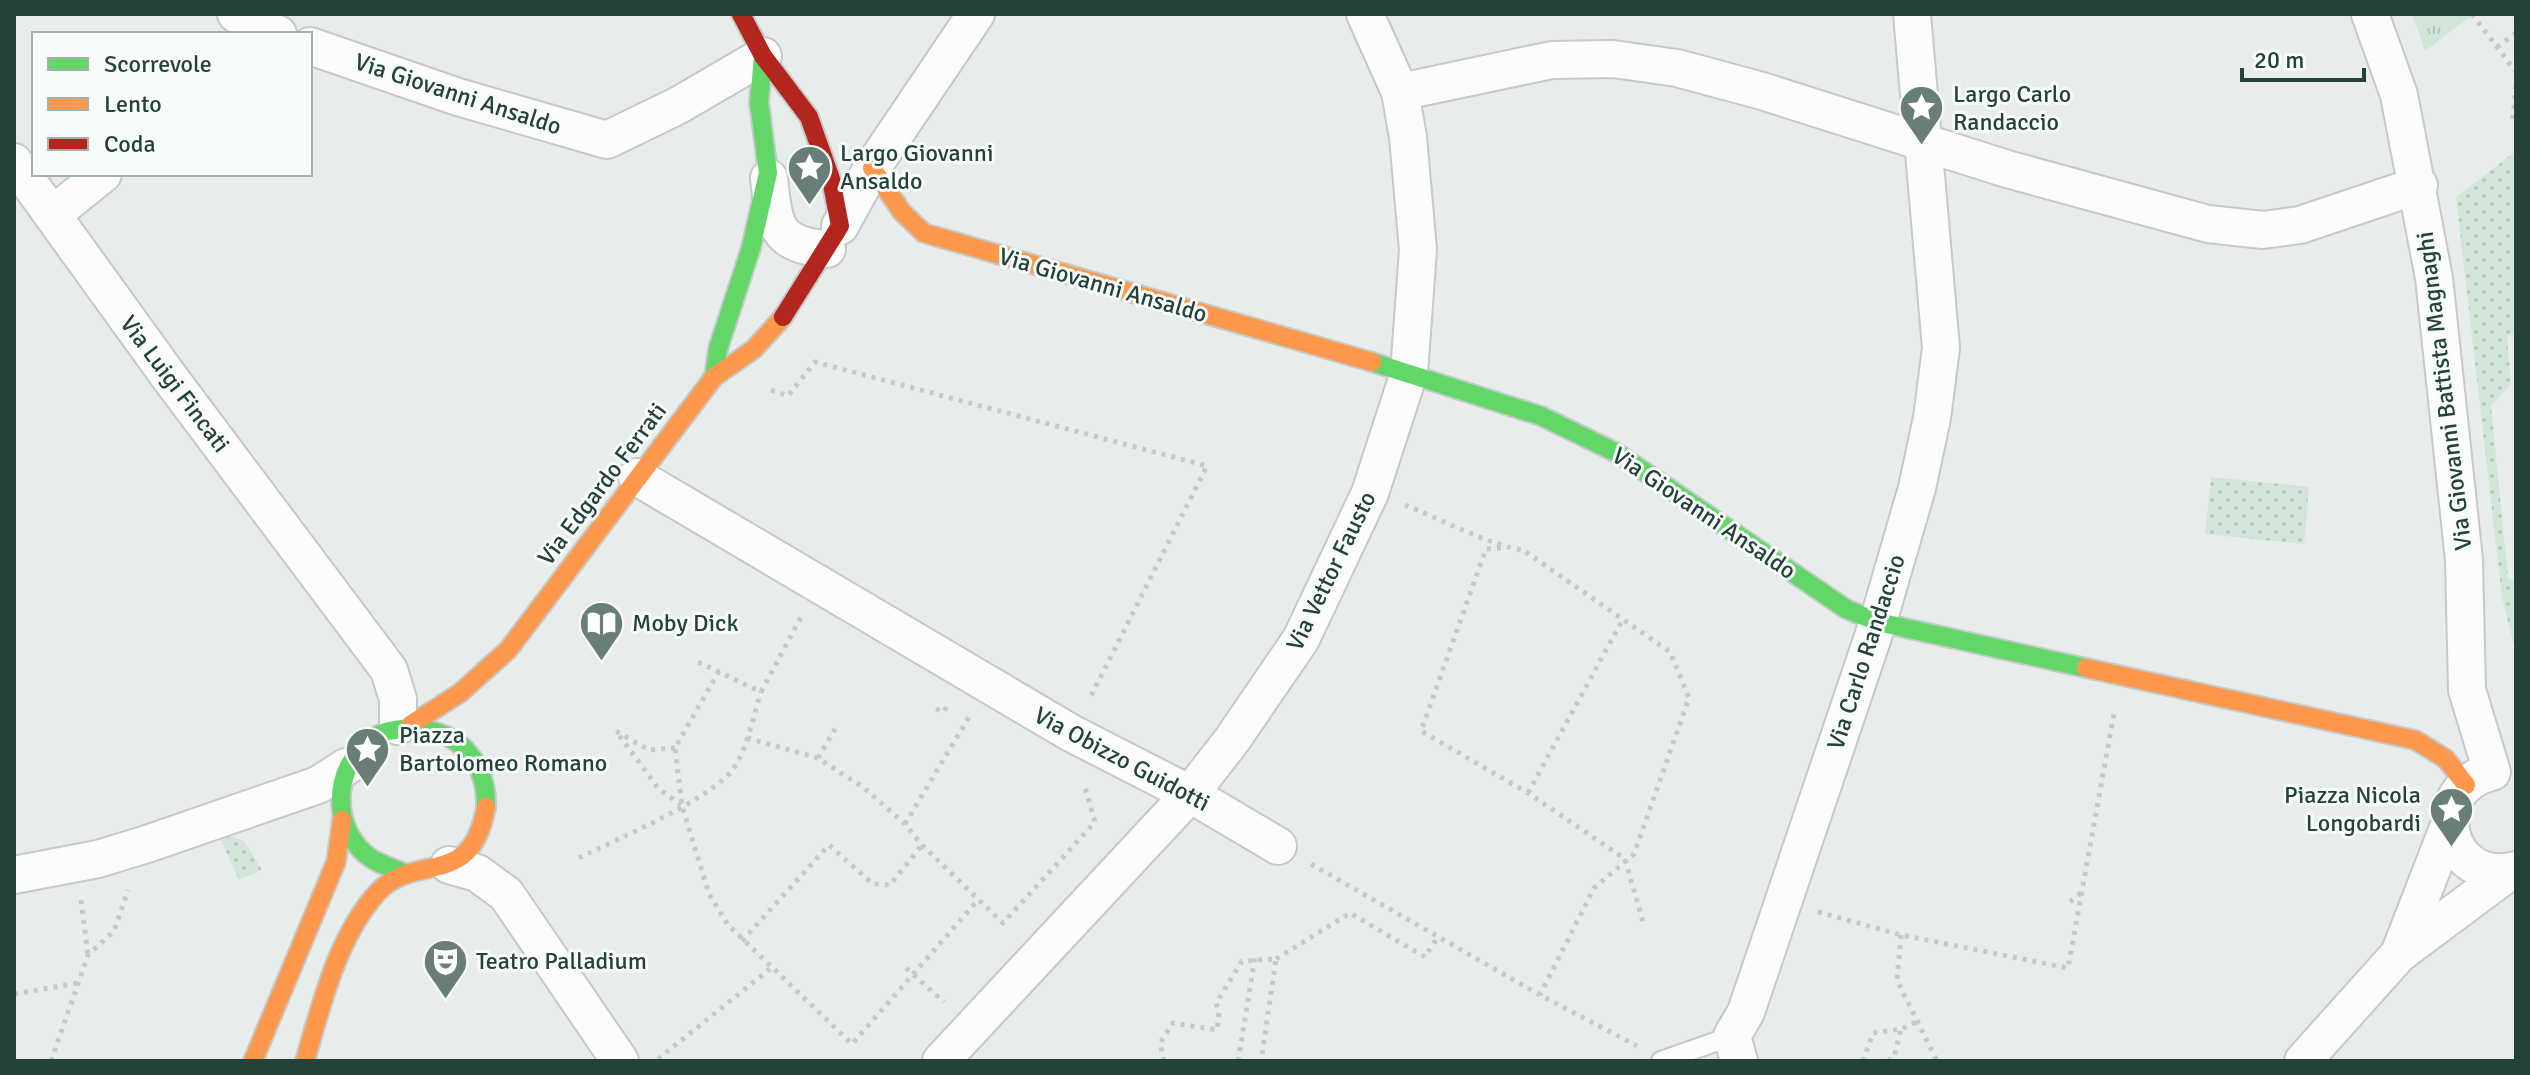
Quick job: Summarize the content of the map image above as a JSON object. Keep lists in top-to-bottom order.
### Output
{
  "streets": {
    "street": [
      "Via Giovanni Ansaldo",
      "Via Luigi Fincati",
      "Via Giovanni Battista Magnaghi",
      "Via Edgardo Ferrati",
      "Via Vettor Fausto",
      "Via Carlo Randaccio",
      "Via Obizzo Guidotti"
    ]
  },
  "crossings": [
    ["Via Giovanni Ansaldo", "Via Giovanni Battista Magnaghi"],
    ["Via Giovanni Ansaldo", "Via Vettor Fausto"],
    ["Via Giovanni Ansaldo", "Via Carlo Randaccio"],
    ["Via Edgardo Ferrati", "Via Obizzo Guidotti"],
    ["Via Vettor Fausto", "Via Obizzo Guidotti"]
  ],
  "places": {
    "place": [
      "Largo Carlo Randaccio",
      "Largo Giovanni Ansaldo",
      "Piazza Bartolomeo Romano",
      "Piazza Nicola Longobardi"
    ],
    "library": ["Moby Dick"],
    "theatre": ["Teatro Palladium"]
  },
  "legend": ["Scorrevole", "Lento", "Coda"],
  "scale_bar": "20 m"
}
